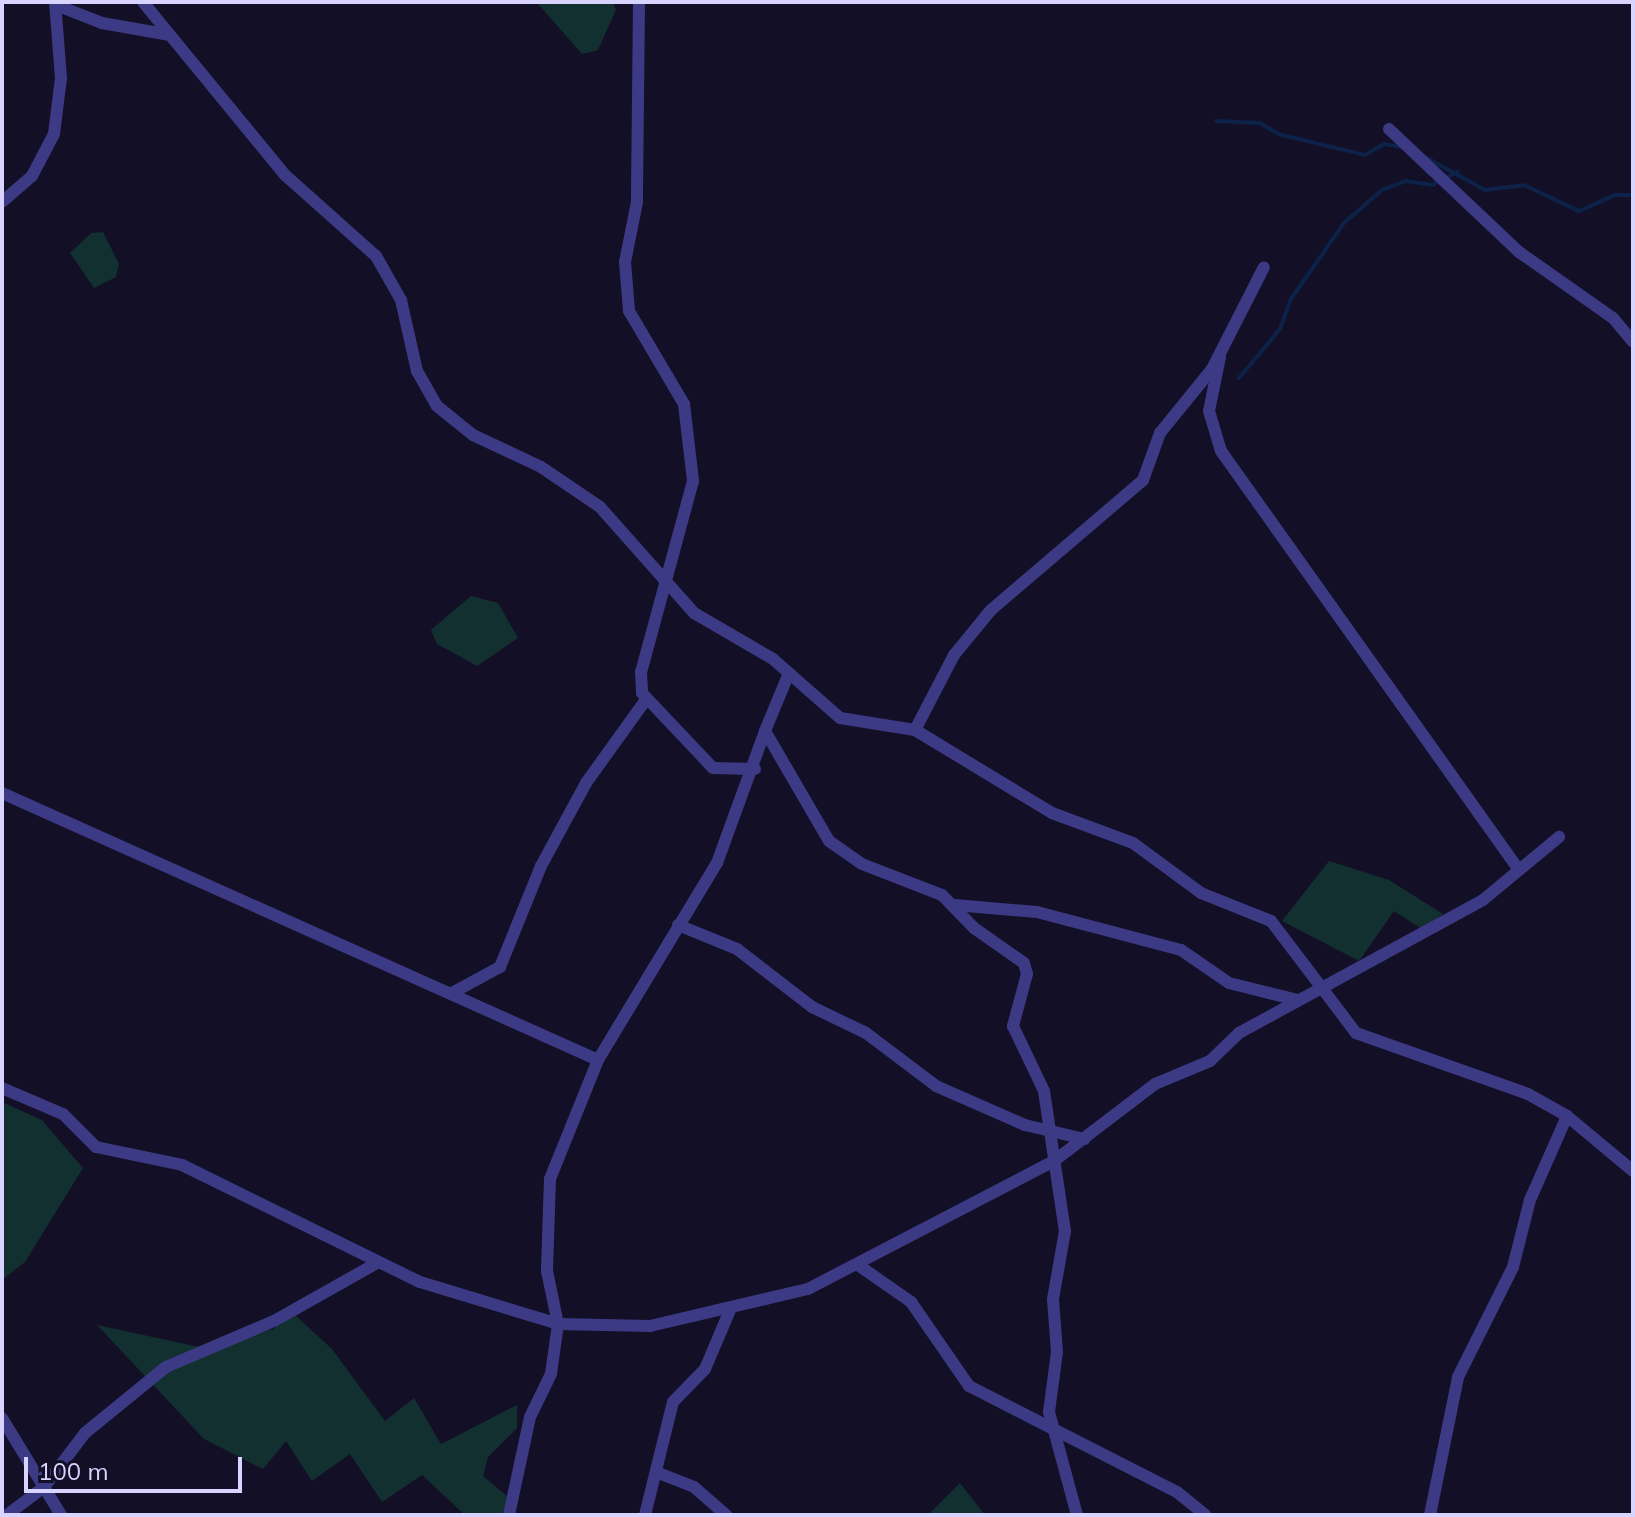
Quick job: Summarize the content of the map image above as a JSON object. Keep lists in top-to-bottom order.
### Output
{
  "scale_bar": "100 m"
}
